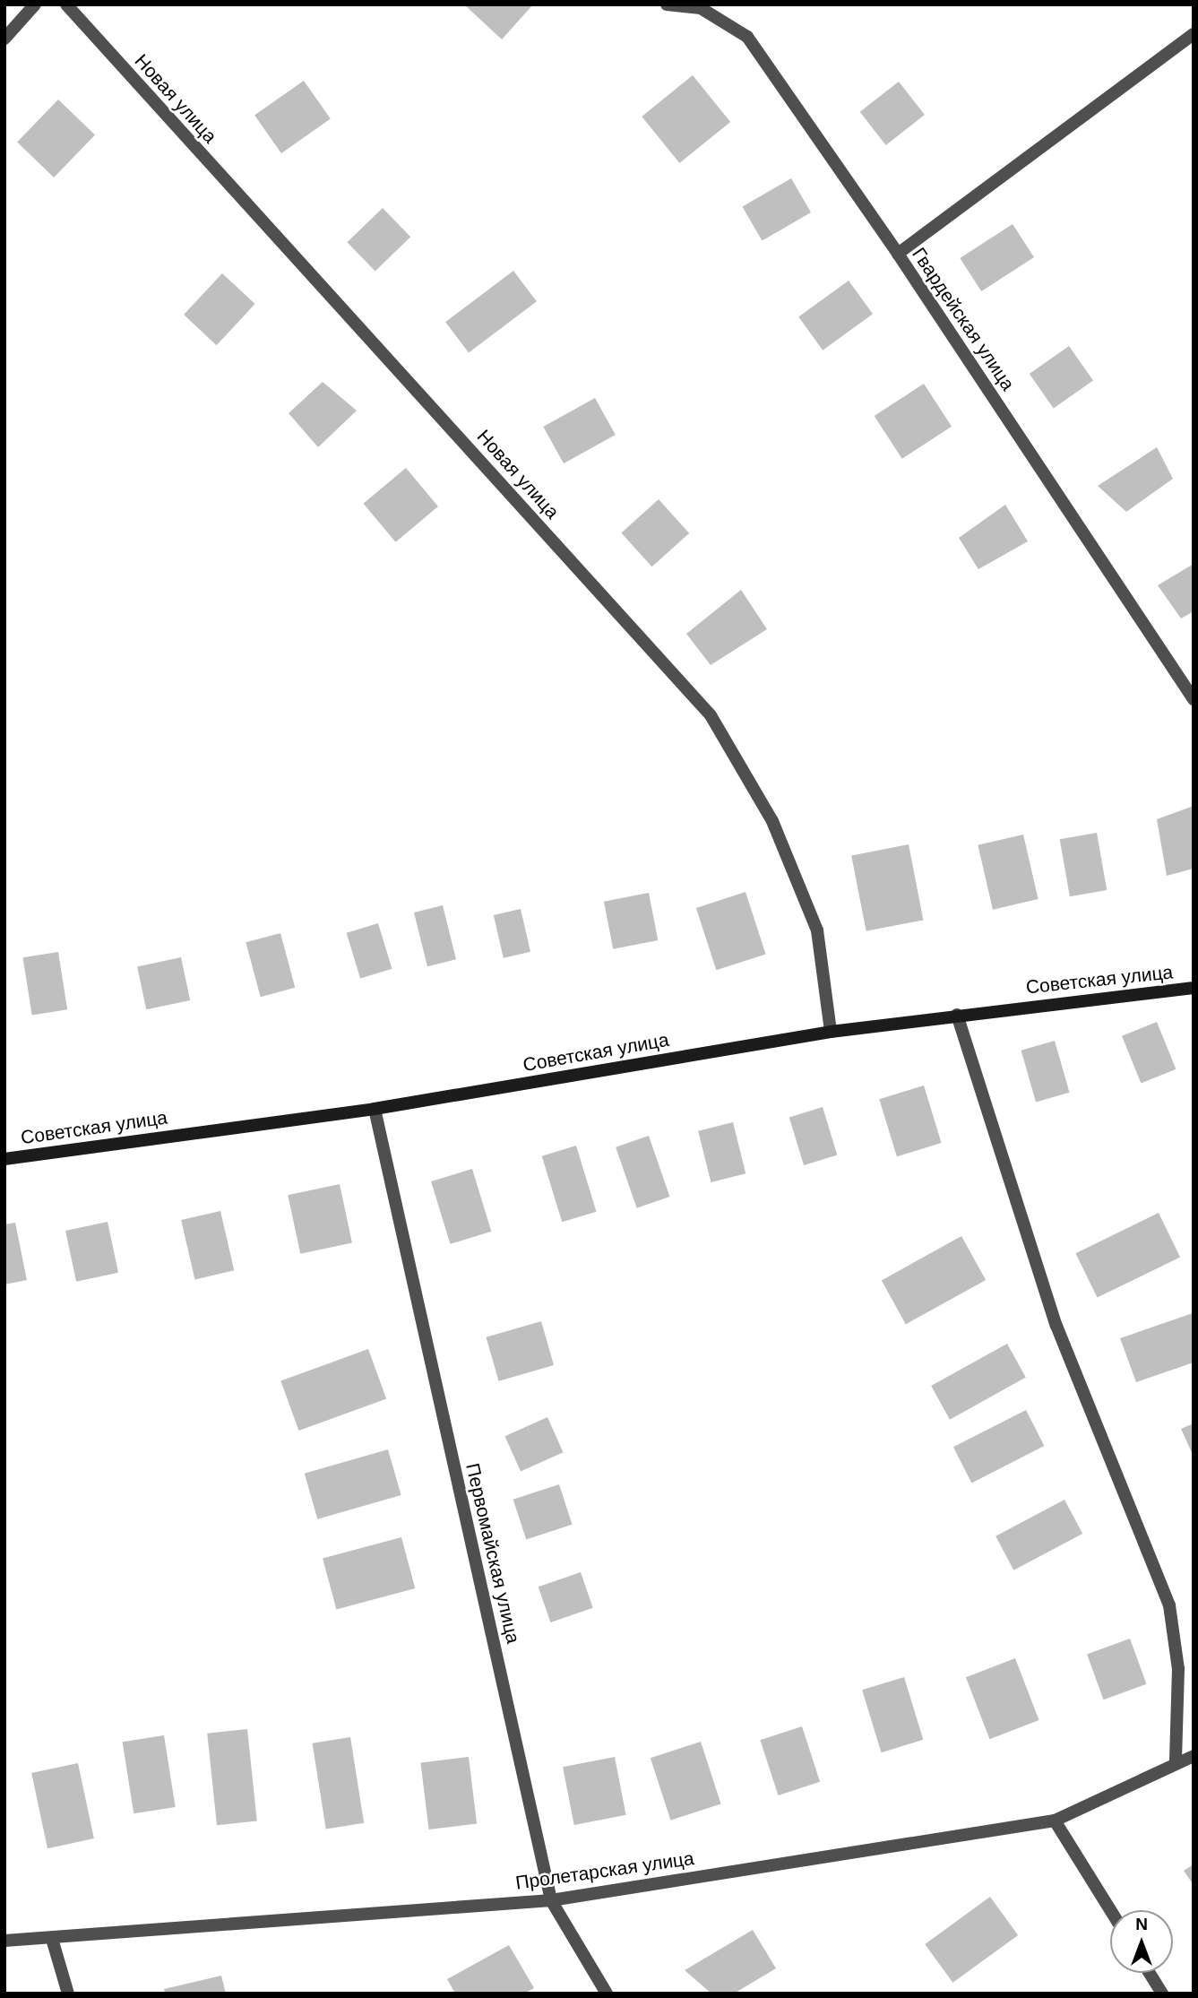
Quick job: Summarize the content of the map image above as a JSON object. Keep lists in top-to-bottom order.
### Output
{
  "streets": {
    "street": [
      "Новая улица",
      "Гвардейская улица",
      "Советская улица",
      "Первомайская улица",
      "Пролетарская улица"
    ]
  },
  "crossings": [
    ["Новая улица", "Советская улица"],
    ["Советская улица", "Первомайская улица"],
    ["Первомайская улица", "Пролетарская улица"]
  ],
  "north": "top"
}
